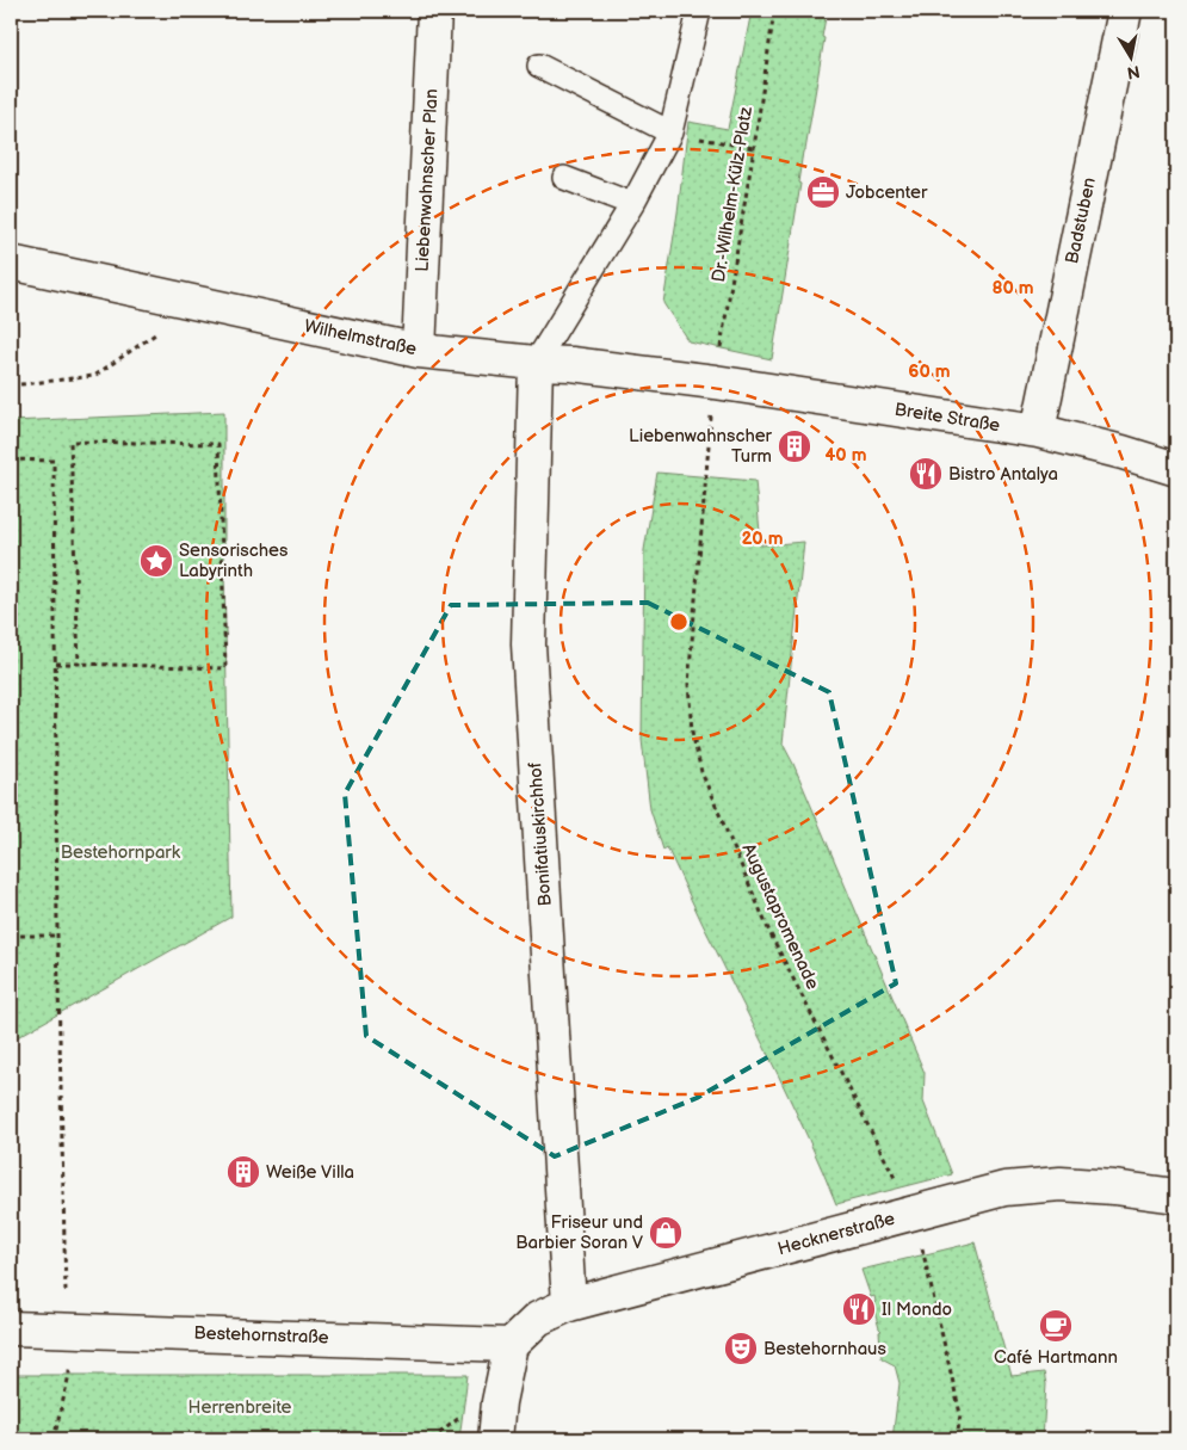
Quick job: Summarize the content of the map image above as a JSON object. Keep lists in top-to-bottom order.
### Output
{
  "streets": {
    "street": [
      "Liebenwahnscher Plan",
      "Badstuben",
      "Wilhelmstraße",
      "Breite Straße",
      "Bonifatiuskirchhof",
      "Hecknerstraße",
      "Bestehornstraße"
    ],
    "path": ["Dr.-Wilhelm-Külz-Platz", "Augustapromenade"]
  },
  "crossings": [
    ["Liebenwahnscher Plan", "Wilhelmstraße"],
    ["Dr.-Wilhelm-Külz-Platz", "Wilhelmstraße"],
    ["Dr.-Wilhelm-Külz-Platz", "Breite Straße"],
    ["Dr.-Wilhelm-Külz-Platz", "Augustapromenade"],
    ["Badstuben", "Breite Straße"],
    ["Wilhelmstraße", "Breite Straße"],
    ["Wilhelmstraße", "Bonifatiuskirchhof"],
    ["Wilhelmstraße", "Augustapromenade"],
    ["Breite Straße", "Augustapromenade"],
    ["Bonifatiuskirchhof", "Hecknerstraße"],
    ["Augustapromenade", "Hecknerstraße"],
    ["Hecknerstraße", "Bestehornstraße"]
  ],
  "parks": ["Bestehornpark", "Herrenbreite"],
  "places": {
    "office": ["Jobcenter"],
    "building": ["Liebenwahnscher Turm", "Weiße Villa"],
    "restaurant": ["Bistro Antalya", "Il Mondo"],
    "place": ["Sensorisches Labyrinth"],
    "shop": ["Friseur und Barbier Soran V"],
    "cafe": ["Café Hartmann"],
    "theatre": ["Bestehornhaus"]
  },
  "north": "bottom",
  "rings": [
    "80 m",
    "60 m",
    "40 m",
    "20 m"
  ]
}
